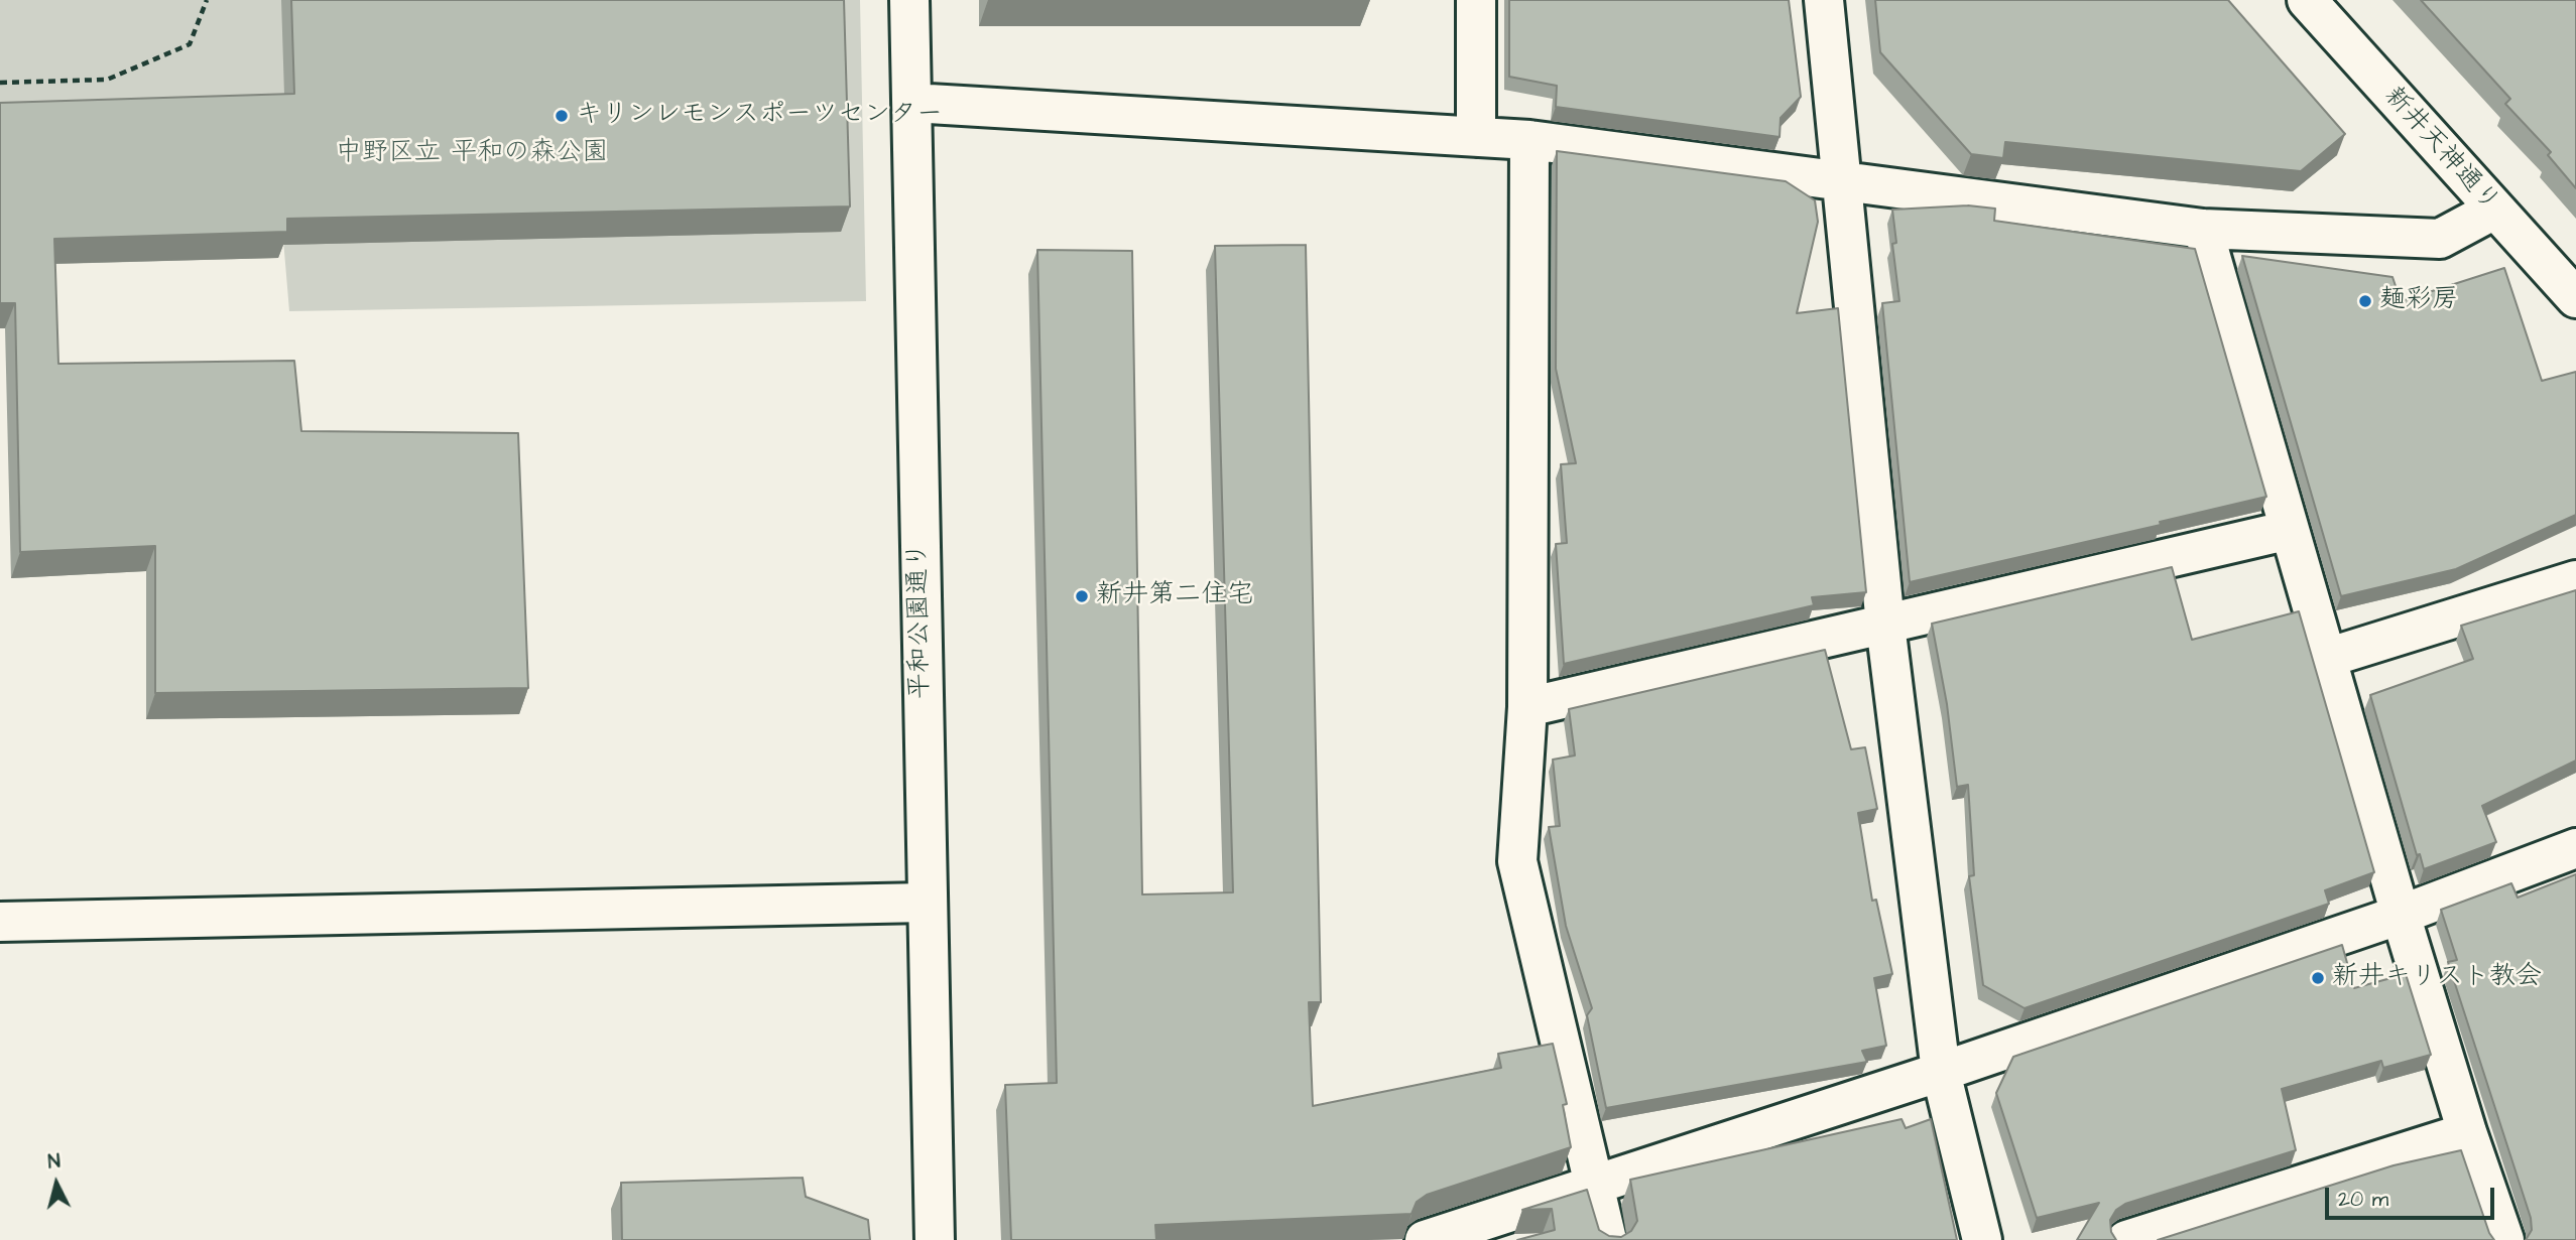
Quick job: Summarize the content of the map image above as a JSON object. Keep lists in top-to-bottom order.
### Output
{
  "streets": {
    "street": ["新井天神通り", "平和公園通り"]
  },
  "parks": ["中野区立 平和の森公園"],
  "places": [
    "キリンレモンスポーツセンター",
    "麺彩房",
    "新井第二住宅",
    "新井キリスト教会"
  ],
  "scale_bar": "20 m",
  "north": "top"
}
